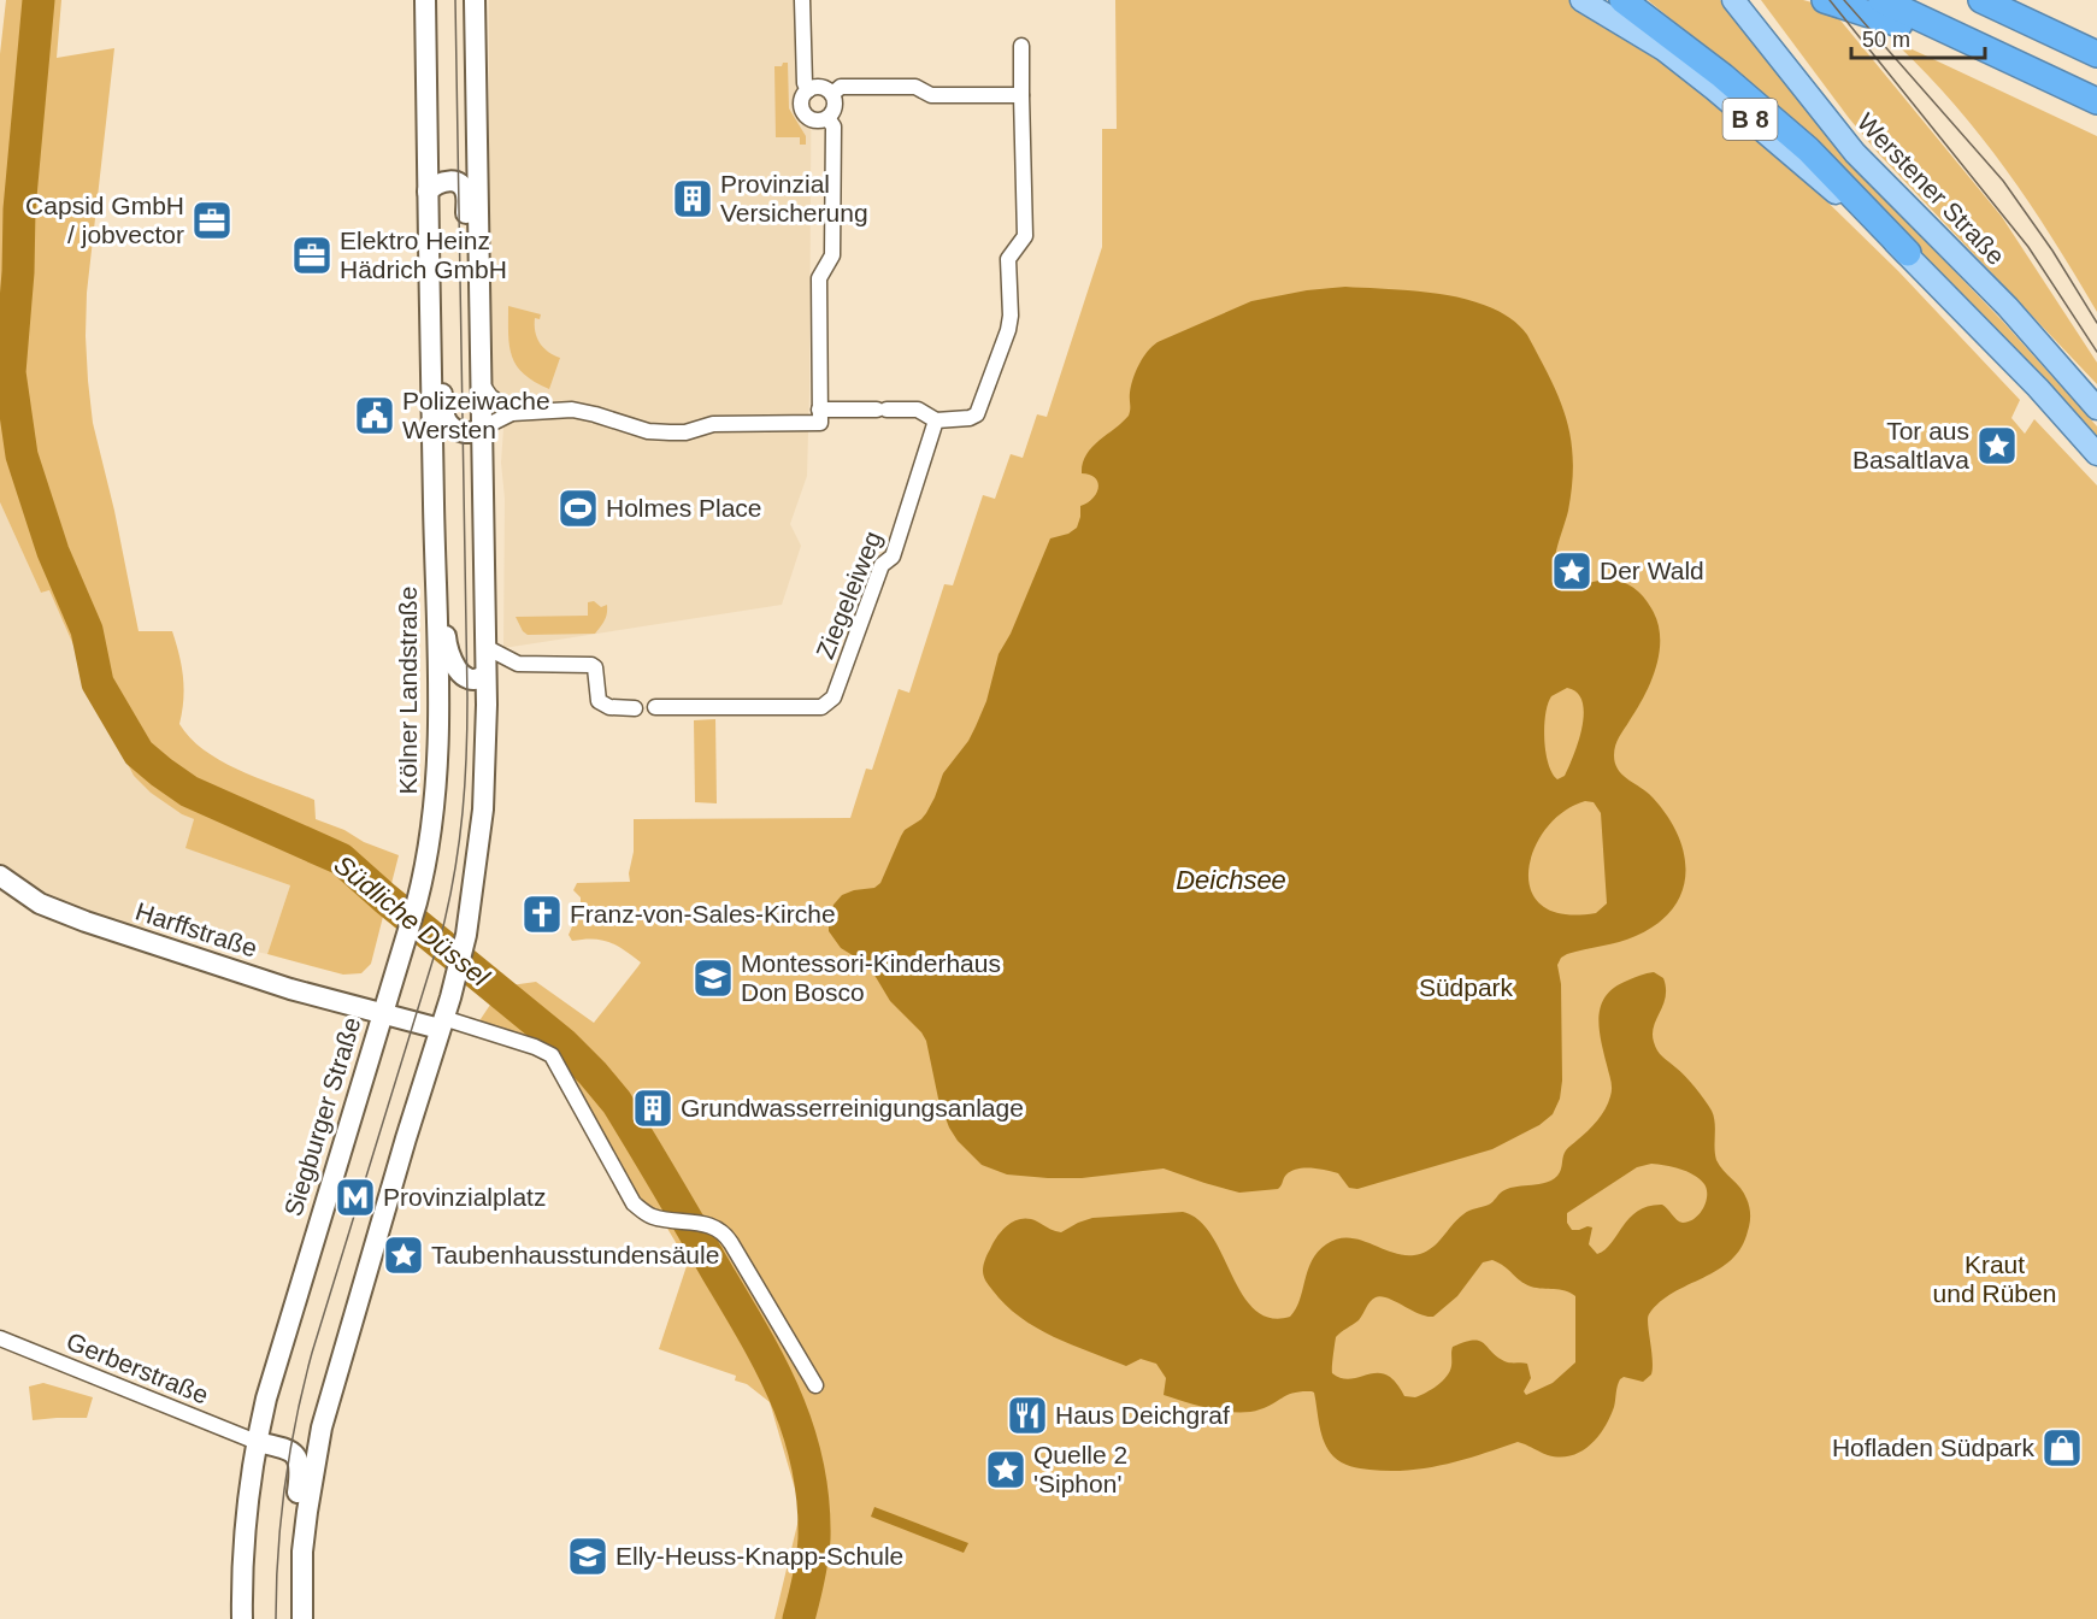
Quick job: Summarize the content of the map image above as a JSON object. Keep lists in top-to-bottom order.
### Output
{
  "streets": {
    "main road": [
      "B 8",
      "Werstener Straße",
      "Kölner Landstraße",
      "Harffstraße",
      "Siegburger Straße"
    ],
    "street": ["Ziegeleiweg", "Gerberstraße"]
  },
  "crossings": [
    ["Kölner Landstraße", "Harffstraße"],
    ["Kölner Landstraße", "Siegburger Straße"],
    ["Harffstraße", "Siegburger Straße"],
    ["Siegburger Straße", "Gerberstraße"]
  ],
  "water": ["Deichsee", "Südliche Düssel"],
  "parks": ["Südpark", "Kraut und Rüben"],
  "places": {
    "building": ["Provinzial Versicherung", "Grundwasserreinigungsanlage"],
    "office": ["Capsid GmbH / jobvector", "Elektro Heinz Hädrich GmbH"],
    "public building": ["Polizeiwache Wersten"],
    "place": [
      "Tor aus Basaltlava",
      "Der Wald",
      "Taubenhausstundensäule",
      "Quelle 2 'Siphon'"
    ],
    "sports": ["Holmes Place"],
    "church": ["Franz-von-Sales-Kirche"],
    "school or university": ["Montessori-Kinderhaus Don Bosco", "Elly-Heuss-Knapp-Schule"],
    "metro station": ["Provinzialplatz"],
    "restaurant": ["Haus Deichgraf"],
    "shop": ["Hofladen Südpark"]
  },
  "scale_bar": "50 m"
}
